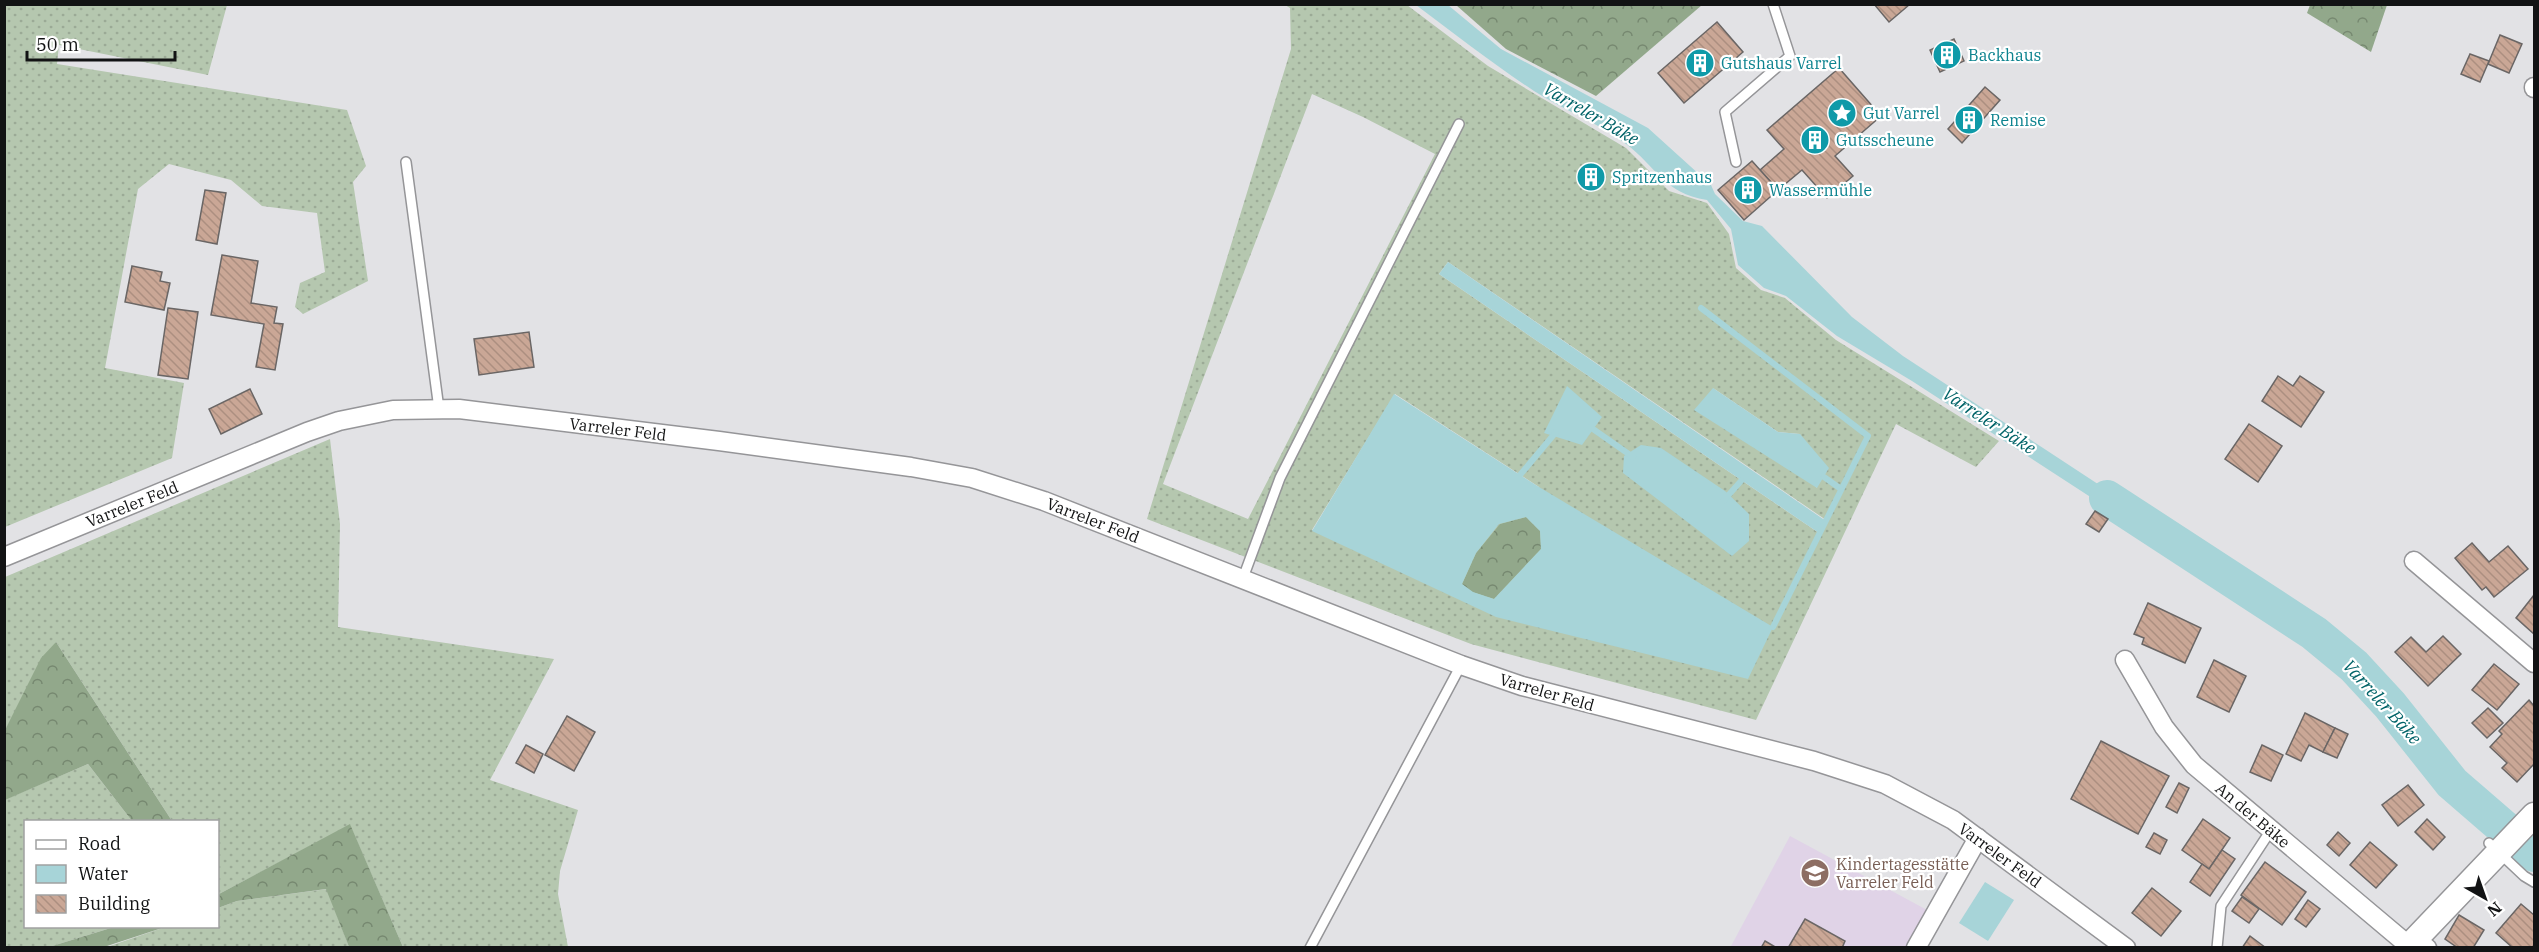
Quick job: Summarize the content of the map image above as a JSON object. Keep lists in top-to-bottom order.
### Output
{
  "streets": {
    "street": ["Varreler Feld", "An der Bäke"]
  },
  "water": ["Varreler Bäke"],
  "places": {
    "building": [
      "Backhaus",
      "Gutshaus Varrel",
      "Remise",
      "Gutsscheune",
      "Spritzenhaus",
      "Wassermühle"
    ],
    "place": ["Gut Varrel"],
    "school or university": ["Kindertagesstätte Varreler Feld"]
  },
  "legend": ["Road", "Water", "Building"],
  "scale_bar": "50 m",
  "north": "bottom right"
}
